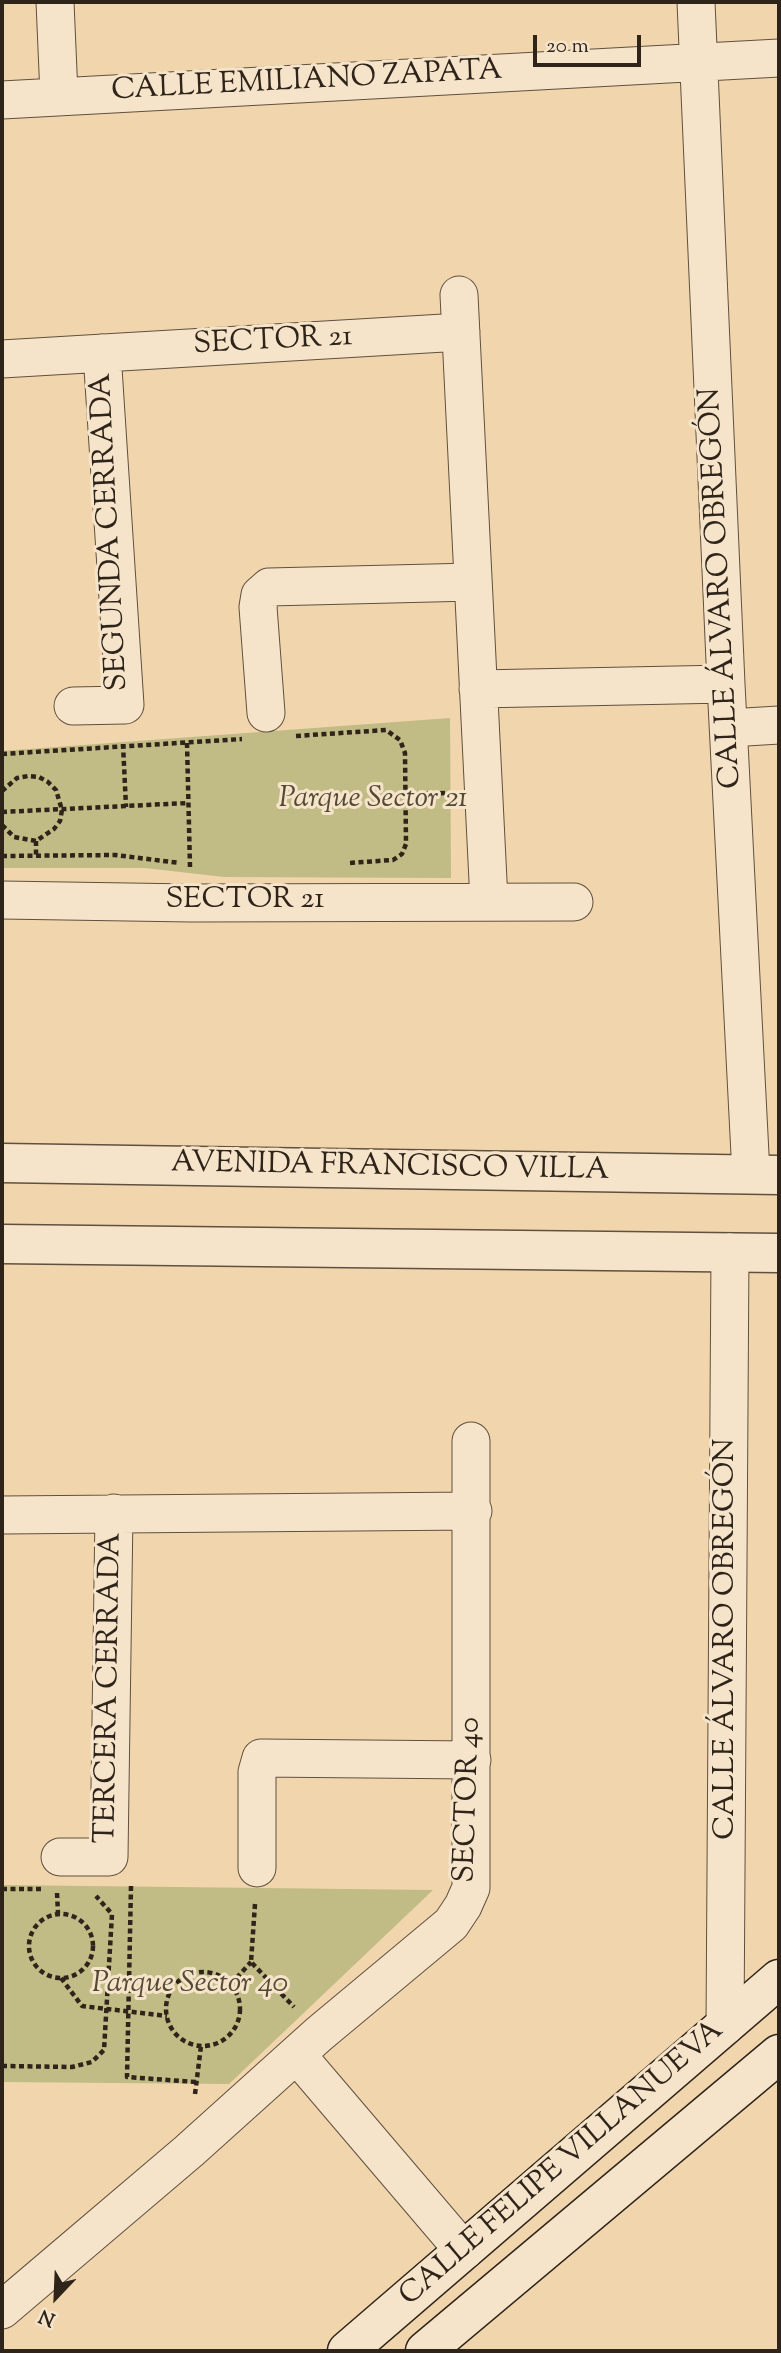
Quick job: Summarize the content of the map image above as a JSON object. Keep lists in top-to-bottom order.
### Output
{
  "streets": {
    "street": [
      "CALLE EMILIANO ZAPATA",
      "SECTOR 21",
      "SEGUNDA CERRADA",
      "CALLE ÁLVARO OBREGÓN",
      "AVENIDA FRANCISCO VILLA",
      "TERCERA CERRADA",
      "SECTOR 40",
      "CALLE FELIPE VILLANUEVA"
    ]
  },
  "crossings": [
    ["CALLE EMILIANO ZAPATA", "CALLE ÁLVARO OBREGÓN"],
    ["SECTOR 21", "SEGUNDA CERRADA"],
    ["CALLE ÁLVARO OBREGÓN", "AVENIDA FRANCISCO VILLA"],
    ["CALLE ÁLVARO OBREGÓN", "CALLE FELIPE VILLANUEVA"]
  ],
  "parks": ["Parque Sector 21", "Parque Sector 40"],
  "scale_bar": "20 m",
  "north": "bottom left"
}
